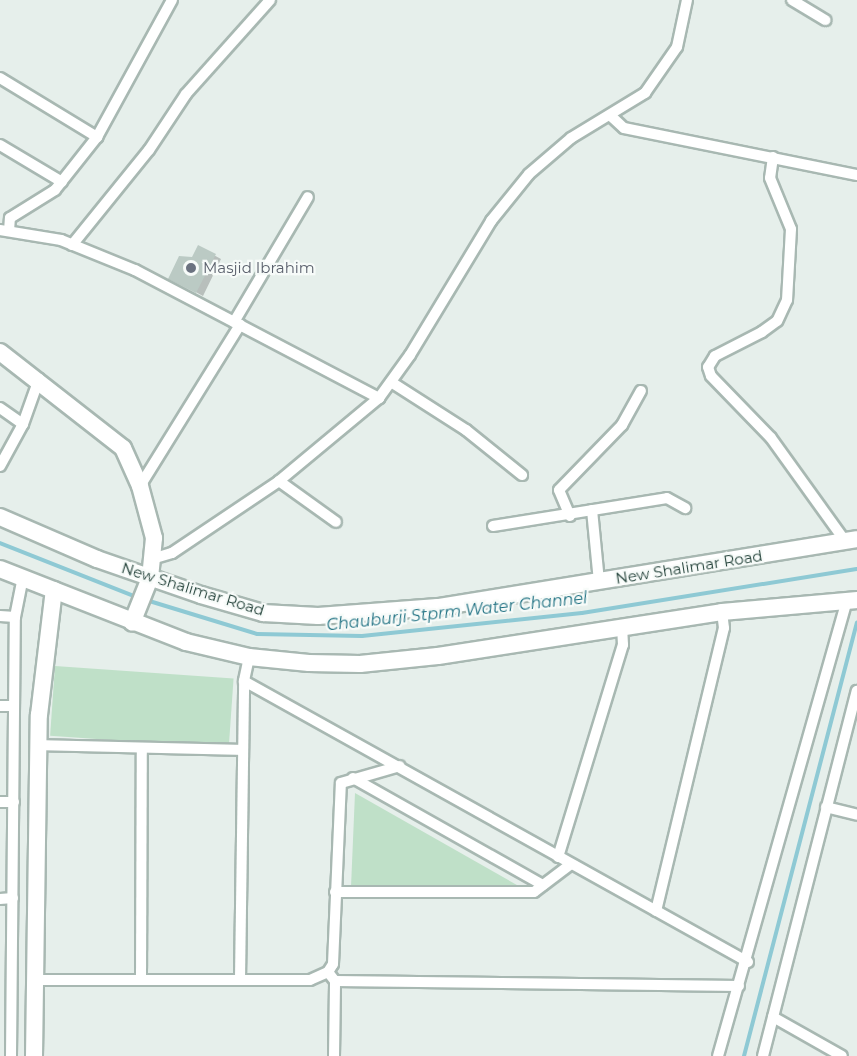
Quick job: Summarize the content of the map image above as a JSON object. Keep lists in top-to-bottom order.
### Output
{
  "streets": {
    "street": ["New Shalimar Road"]
  },
  "water": ["Chauburji Stprm Water Channel"],
  "places": ["Masjid Ibrahim"]
}
